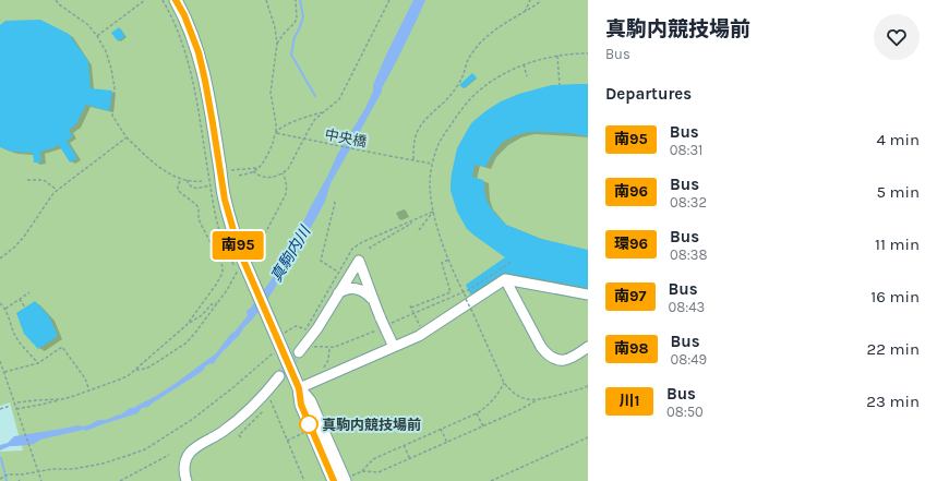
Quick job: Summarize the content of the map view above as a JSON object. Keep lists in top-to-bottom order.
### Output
{
  "streets": {
    "path": ["中央橋"]
  },
  "water": ["真駒内川"],
  "places": ["真駒内競技場前"],
  "lines": ["bus line 南95"],
  "page": {
    "on_map": "南95",
    "heading": [
      ["真駒内競技場前", "Bus"],
      "Departures"
    ],
    "list": [
      {
        "mark": "南95",
        "name": "Bus",
        "note": "08:31",
        "value": "4 min"
      },
      {
        "mark": "南96",
        "name": "Bus",
        "note": "08:32",
        "value": "5 min"
      },
      {
        "mark": "環96",
        "name": "Bus",
        "note": "08:38",
        "value": "11 min"
      },
      {
        "mark": "南97",
        "name": "Bus",
        "note": "08:43",
        "value": "16 min"
      },
      {
        "mark": "南98",
        "name": "Bus",
        "note": "08:49",
        "value": "22 min"
      },
      {
        "mark": "川1",
        "name": "Bus",
        "note": "08:50",
        "value": "23 min"
      }
    ]
  }
}
